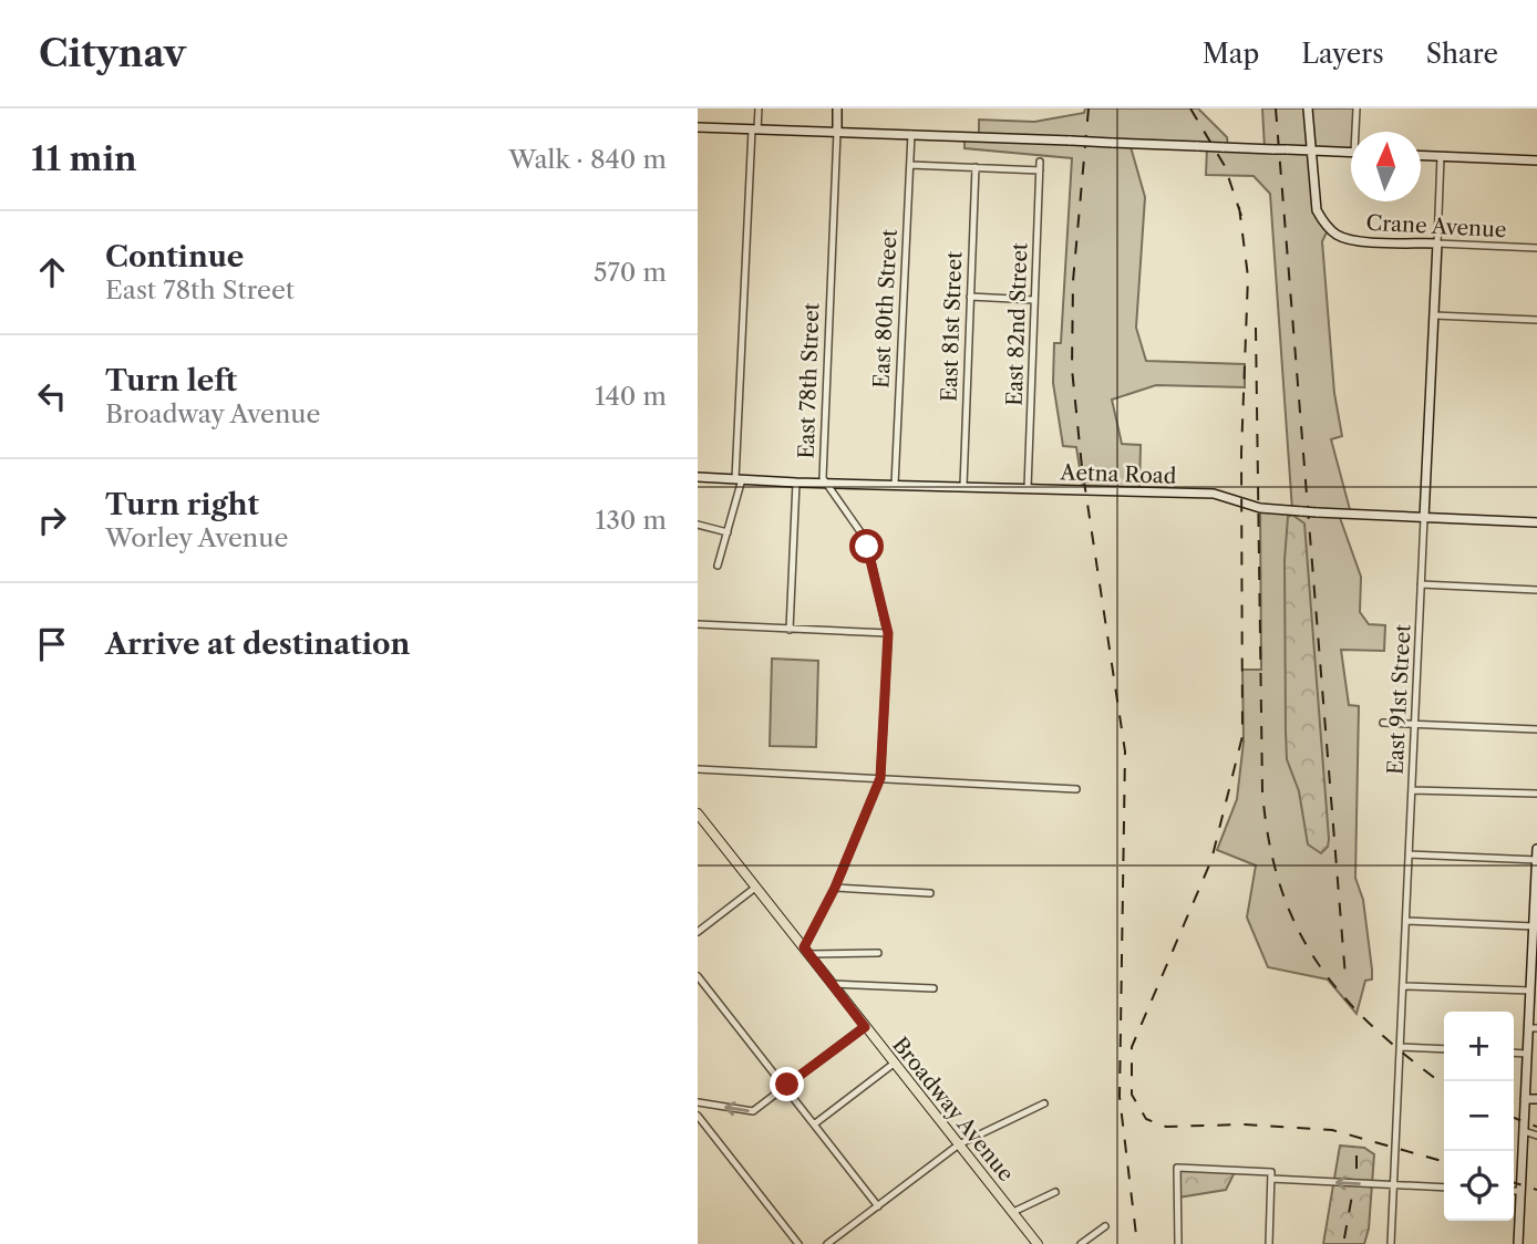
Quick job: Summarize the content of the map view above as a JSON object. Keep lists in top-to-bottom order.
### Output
{
  "streets": {
    "main road": ["Broadway Avenue"],
    "street": [
      "Crane Avenue",
      "East 80th Street",
      "East 82nd Street",
      "East 81st Street",
      "East 78th Street",
      "Aetna Road",
      "East 91st Street"
    ]
  },
  "crossings": [
    ["Crane Avenue", "East 91st Street"],
    ["East 80th Street", "Aetna Road"],
    ["East 82nd Street", "East 81st Street"],
    ["East 82nd Street", "Aetna Road"],
    ["East 81st Street", "Aetna Road"],
    ["East 78th Street", "Aetna Road"],
    ["East 78th Street", "Broadway Avenue"],
    ["Aetna Road", "East 91st Street"]
  ],
  "north": "top",
  "page": {
    "header": "Citynav",
    "nav": ["Map", "Layers", "Share"],
    "heading": ["11 min", "Walk · 840 m"],
    "list": [
      ["Continue", "East 78th Street", "570 m"],
      ["Turn left", "Broadway Avenue", "140 m"],
      ["Turn right", "Worley Avenue", "130 m"],
      "Arrive at destination"
    ],
    "map_buttons": ["+", "−"]
  }
}
